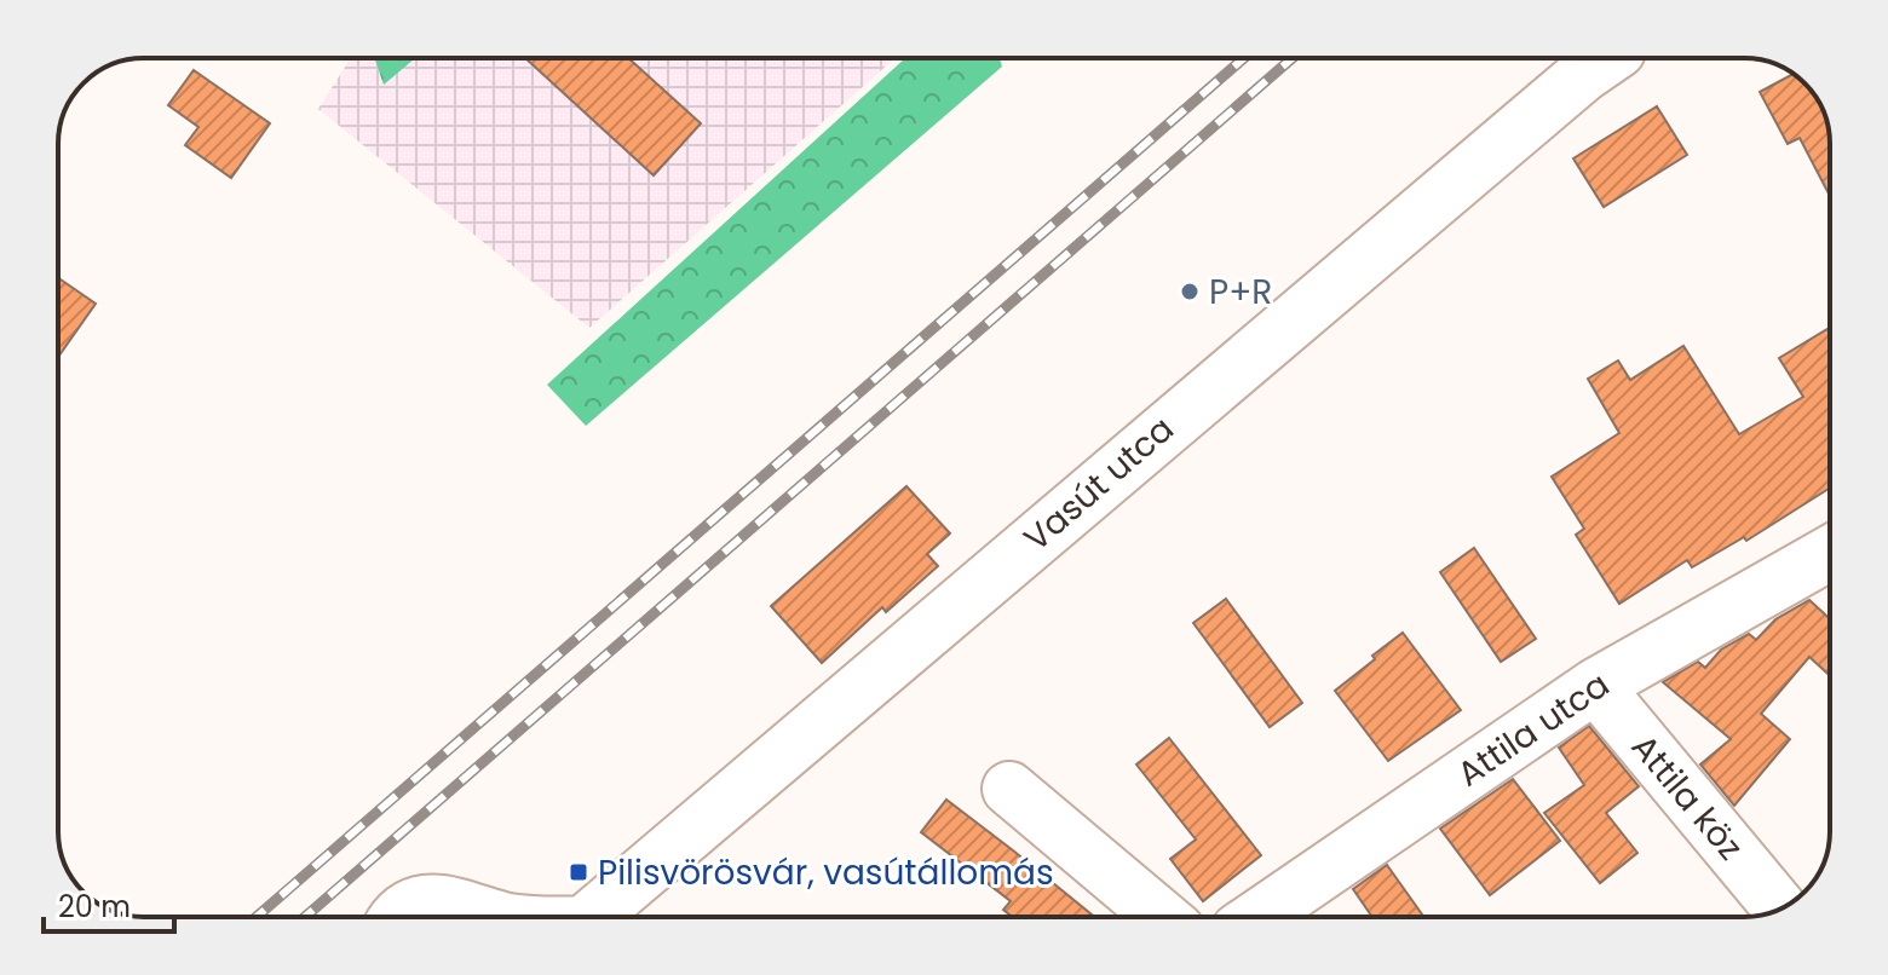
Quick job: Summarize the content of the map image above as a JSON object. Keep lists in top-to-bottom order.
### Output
{
  "streets": {
    "street": ["Vasút utca", "Attila utca", "Attila köz"]
  },
  "crossings": [
    ["Attila utca", "Attila köz"]
  ],
  "places": {
    "other": ["P+R"],
    "transit": ["Pilisvörösvár, vasútállomás"]
  },
  "scale_bar": "20 m"
}
